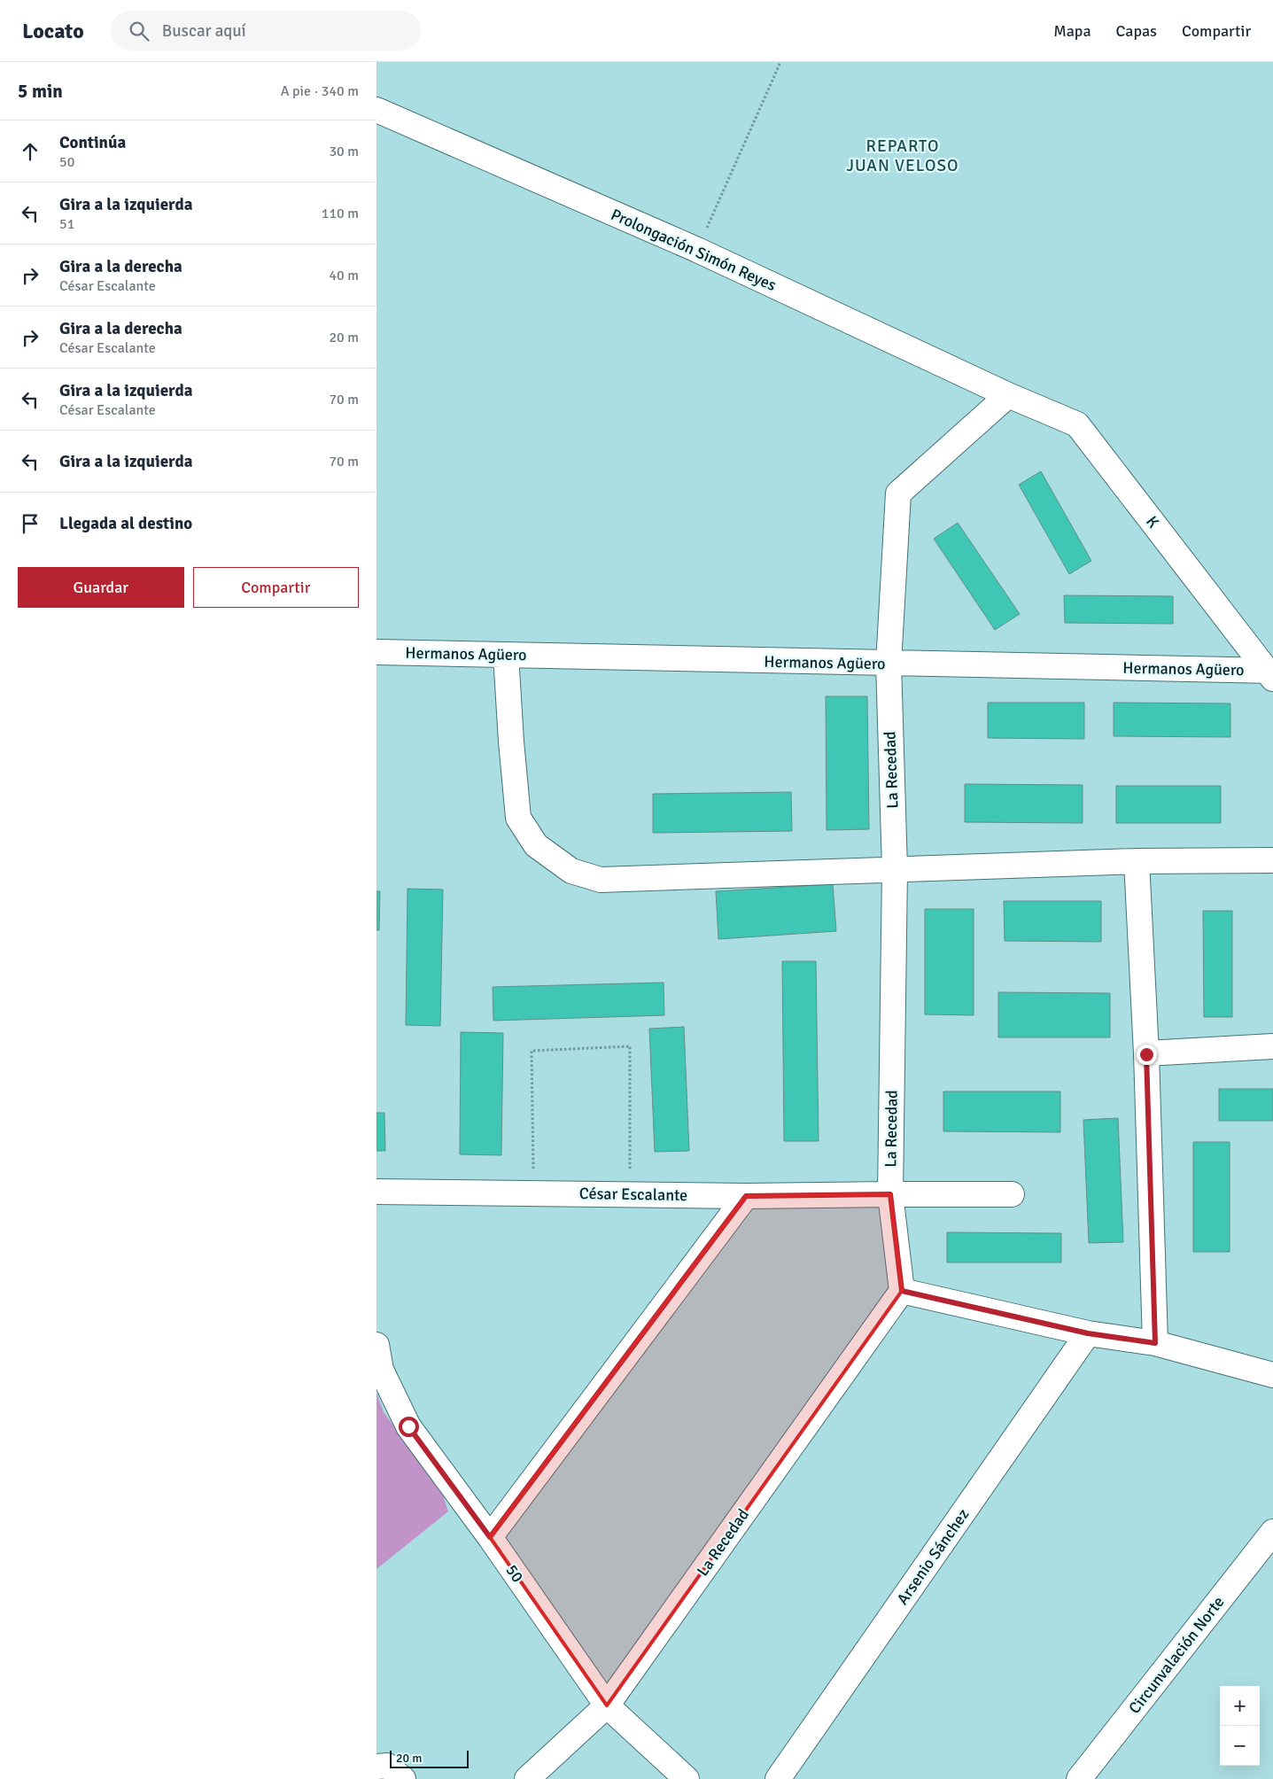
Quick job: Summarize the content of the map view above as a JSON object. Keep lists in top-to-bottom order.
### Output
{
  "streets": {
    "street": [
      "Prolongación Simón Reyes",
      "K",
      "Hermanos Agüero",
      "La Recedad",
      "César Escalante",
      "Arsenio Sánchez",
      "50",
      "Circunvalación Norte"
    ]
  },
  "crossings": [
    ["Prolongación Simón Reyes", "K"],
    ["Prolongación Simón Reyes", "La Recedad"],
    ["K", "Hermanos Agüero"],
    ["K", "La Recedad"],
    ["Hermanos Agüero", "La Recedad"],
    ["La Recedad", "César Escalante"],
    ["La Recedad", "50"]
  ],
  "districts": ["REPARTO JUAN VELOSO"],
  "scale_bar": "20 m",
  "page": {
    "header": "Locato",
    "search": "Buscar aquí",
    "nav": ["Mapa", "Capas", "Compartir"],
    "heading": ["5 min", "A pie · 340 m"],
    "list": [
      ["Continúa", "50", "30 m"],
      ["Gira a la izquierda", "51", "110 m"],
      ["Gira a la derecha", "César Escalante", "40 m"],
      ["Gira a la derecha", "César Escalante", "20 m"],
      ["Gira a la izquierda", "César Escalante", "70 m"],
      ["Gira a la izquierda", "70 m"],
      "Llegada al destino"
    ],
    "buttons": ["Guardar", "Compartir"],
    "map_buttons": ["+", "−"],
    "scale": "20 m"
  }
}
